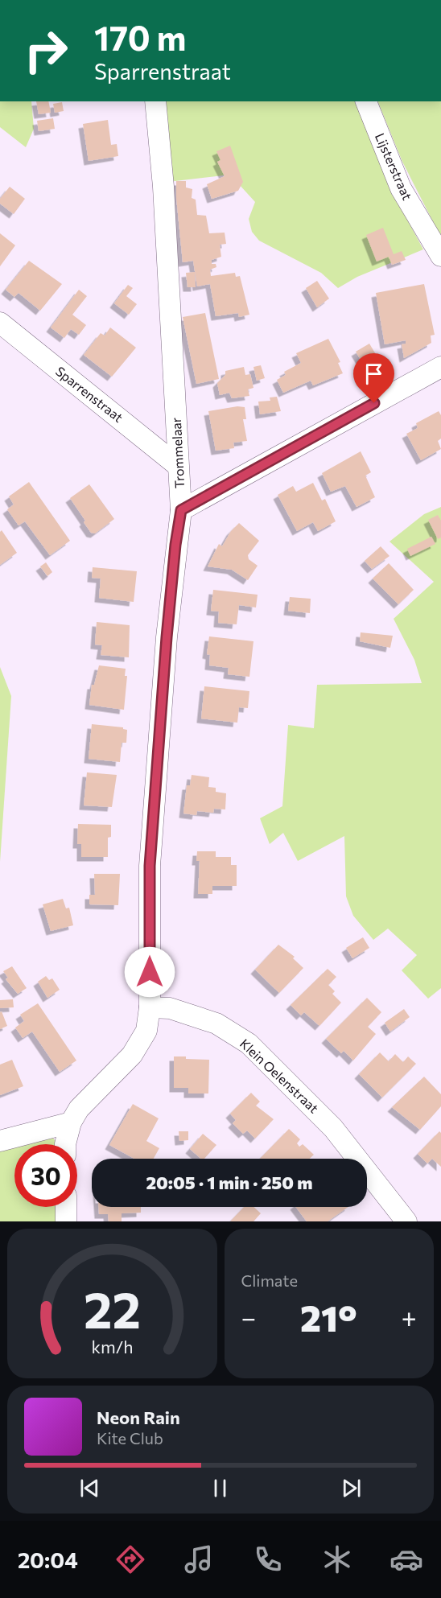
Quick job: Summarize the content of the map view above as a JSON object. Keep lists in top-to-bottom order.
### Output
{
  "streets": {
    "street": [
      "Lijsterstraat",
      "Sparrenstraat",
      "Trommelaar",
      "Klein Oelenstraat"
    ]
  },
  "crossings": [
    ["Sparrenstraat", "Trommelaar"],
    ["Trommelaar", "Klein Oelenstraat"]
  ],
  "page": {
    "turn": ["170 m", "Sparrenstraat"],
    "limit": "30",
    "trip": "20:05 · 1 min · 250 m",
    "tile": "Climate",
    "heat": ["−", "21°", "+"],
    "song": ["Neon Rain", "Kite Club"],
    "tabs": "20:04",
    "gauge": ["22", "km/h"]
  }
}
